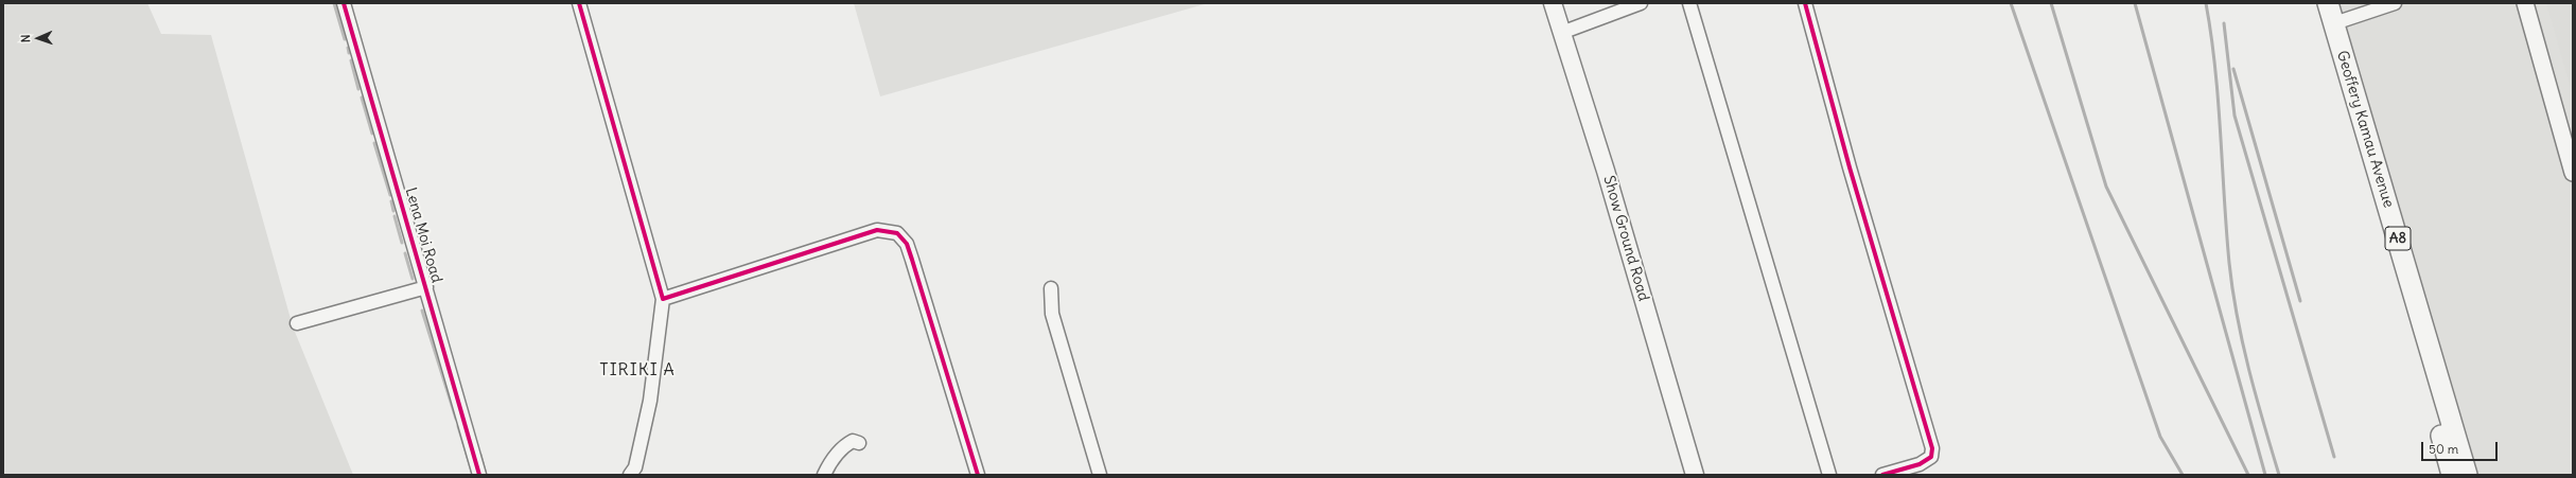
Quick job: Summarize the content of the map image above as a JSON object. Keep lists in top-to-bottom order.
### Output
{
  "streets": {
    "highway": ["Geoffery Kamau Avenue", "A8"],
    "main road": ["Show Ground Road"],
    "street": ["Lena Moi Road"]
  },
  "districts": ["TIRIKI A"],
  "scale_bar": "50 m",
  "north": "left"
}
